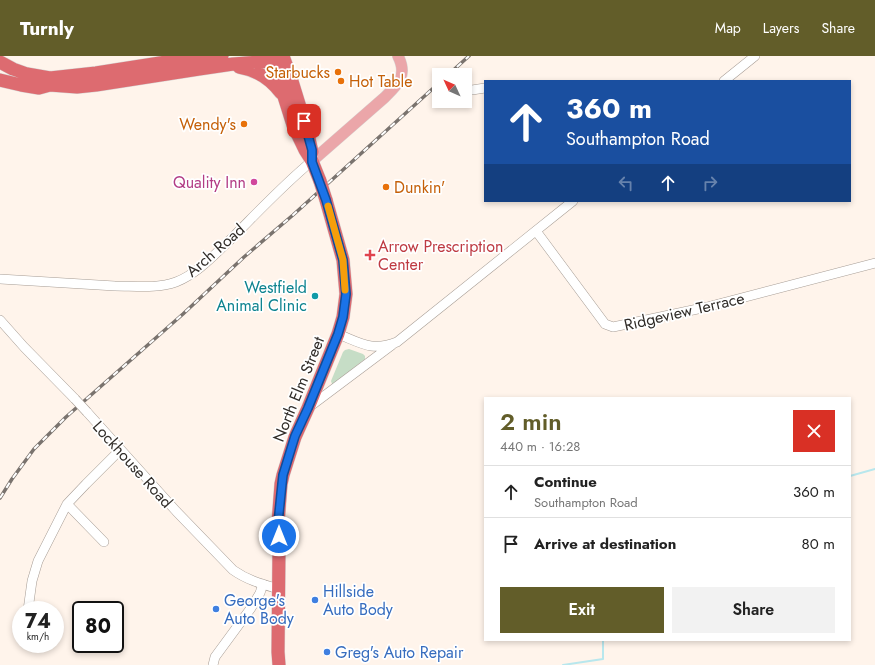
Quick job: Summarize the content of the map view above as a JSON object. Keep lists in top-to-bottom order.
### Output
{
  "streets": {
    "highway": ["North Elm Street"],
    "street": ["Arch Road", "Ridgeview Terrace", "Lockhouse Road"]
  },
  "crossings": [
    ["Arch Road", "North Elm Street"],
    ["North Elm Street", "Lockhouse Road"]
  ],
  "places": {
    "other": [
      "Starbucks",
      "Hot Table",
      "Wendy's",
      "Quality Inn",
      "Dunkin'",
      "Westfield Animal Clinic",
      "Hillside Auto Body",
      "George's Auto Body",
      "Greg's Auto Repair"
    ],
    "health": ["Arrow Prescription Center"]
  },
  "north": "top left",
  "page": {
    "header": "Turnly",
    "nav": ["Map", "Layers", "Share"],
    "turn": ["360 m", "Southampton Road"],
    "heading": ["2 min", "440 m · 16:28"],
    "list": [
      {
        "name": "Continue",
        "note": "Southampton Road",
        "value": "360 m"
      },
      {
        "name": "Arrive at destination",
        "value": "80 m"
      }
    ],
    "buttons": ["Exit", "Share"],
    "speed": "74 km/h",
    "limit": "80"
  }
}
